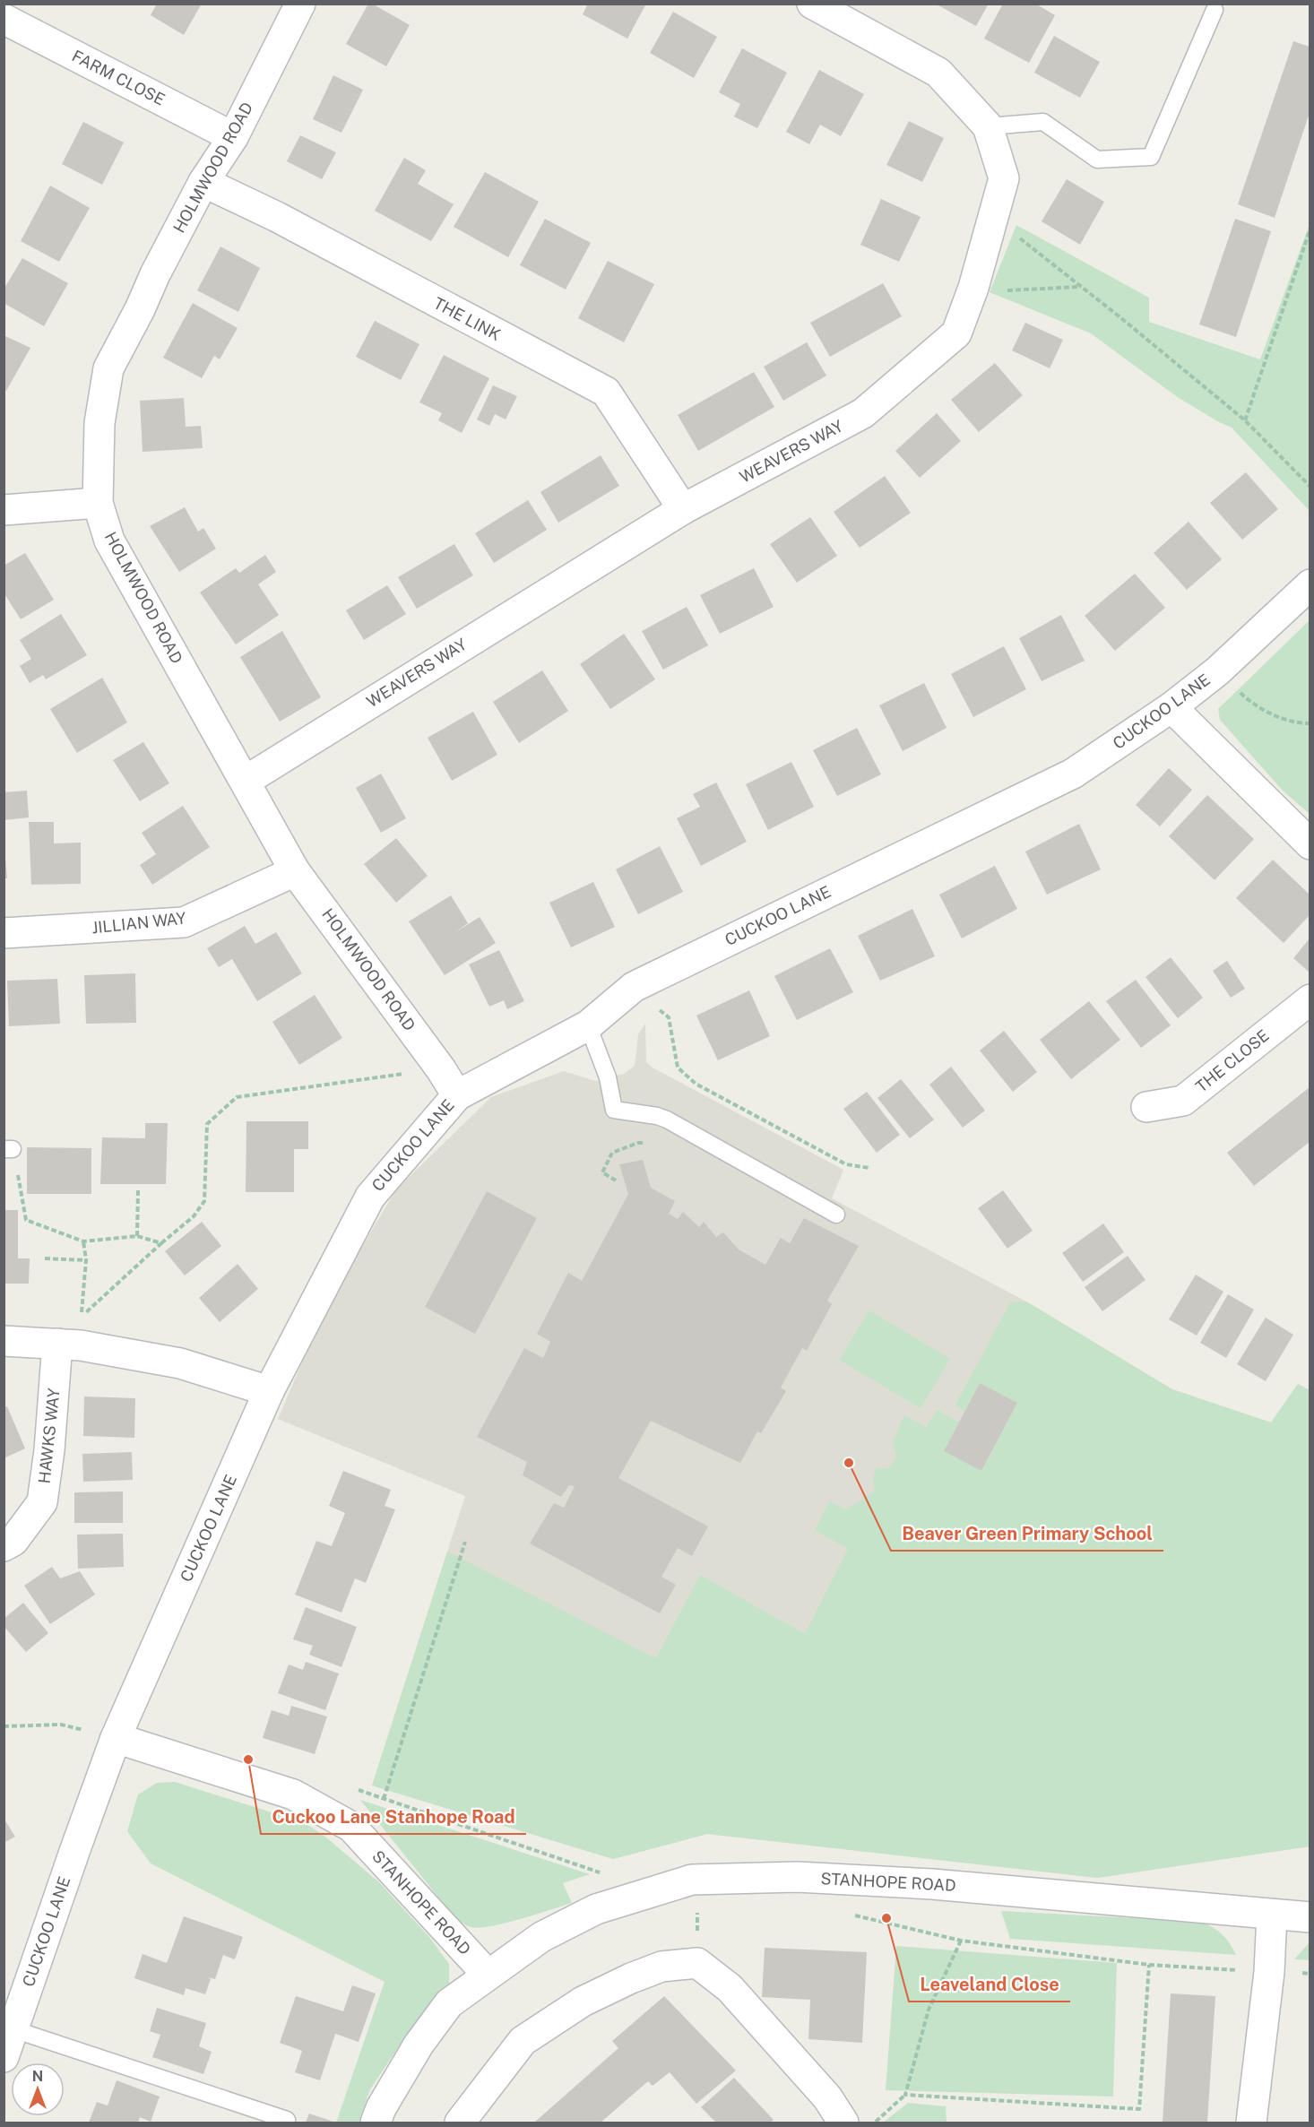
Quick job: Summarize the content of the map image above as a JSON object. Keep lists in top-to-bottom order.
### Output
{
  "streets": {
    "street": [
      "FARM CLOSE",
      "HOLMWOOD ROAD",
      "THE LINK",
      "WEAVERS WAY",
      "CUCKOO LANE",
      "JILLIAN WAY",
      "THE CLOSE",
      "HAWKS WAY",
      "STANHOPE ROAD"
    ]
  },
  "crossings": [
    ["FARM CLOSE", "HOLMWOOD ROAD"],
    ["HOLMWOOD ROAD", "THE LINK"],
    ["HOLMWOOD ROAD", "WEAVERS WAY"],
    ["HOLMWOOD ROAD", "CUCKOO LANE"],
    ["HOLMWOOD ROAD", "JILLIAN WAY"],
    ["THE LINK", "WEAVERS WAY"],
    ["CUCKOO LANE", "STANHOPE ROAD"]
  ],
  "places": ["Beaver Green Primary School", "Cuckoo Lane Stanhope Road", "Leaveland Close"],
  "north": "top"
}
